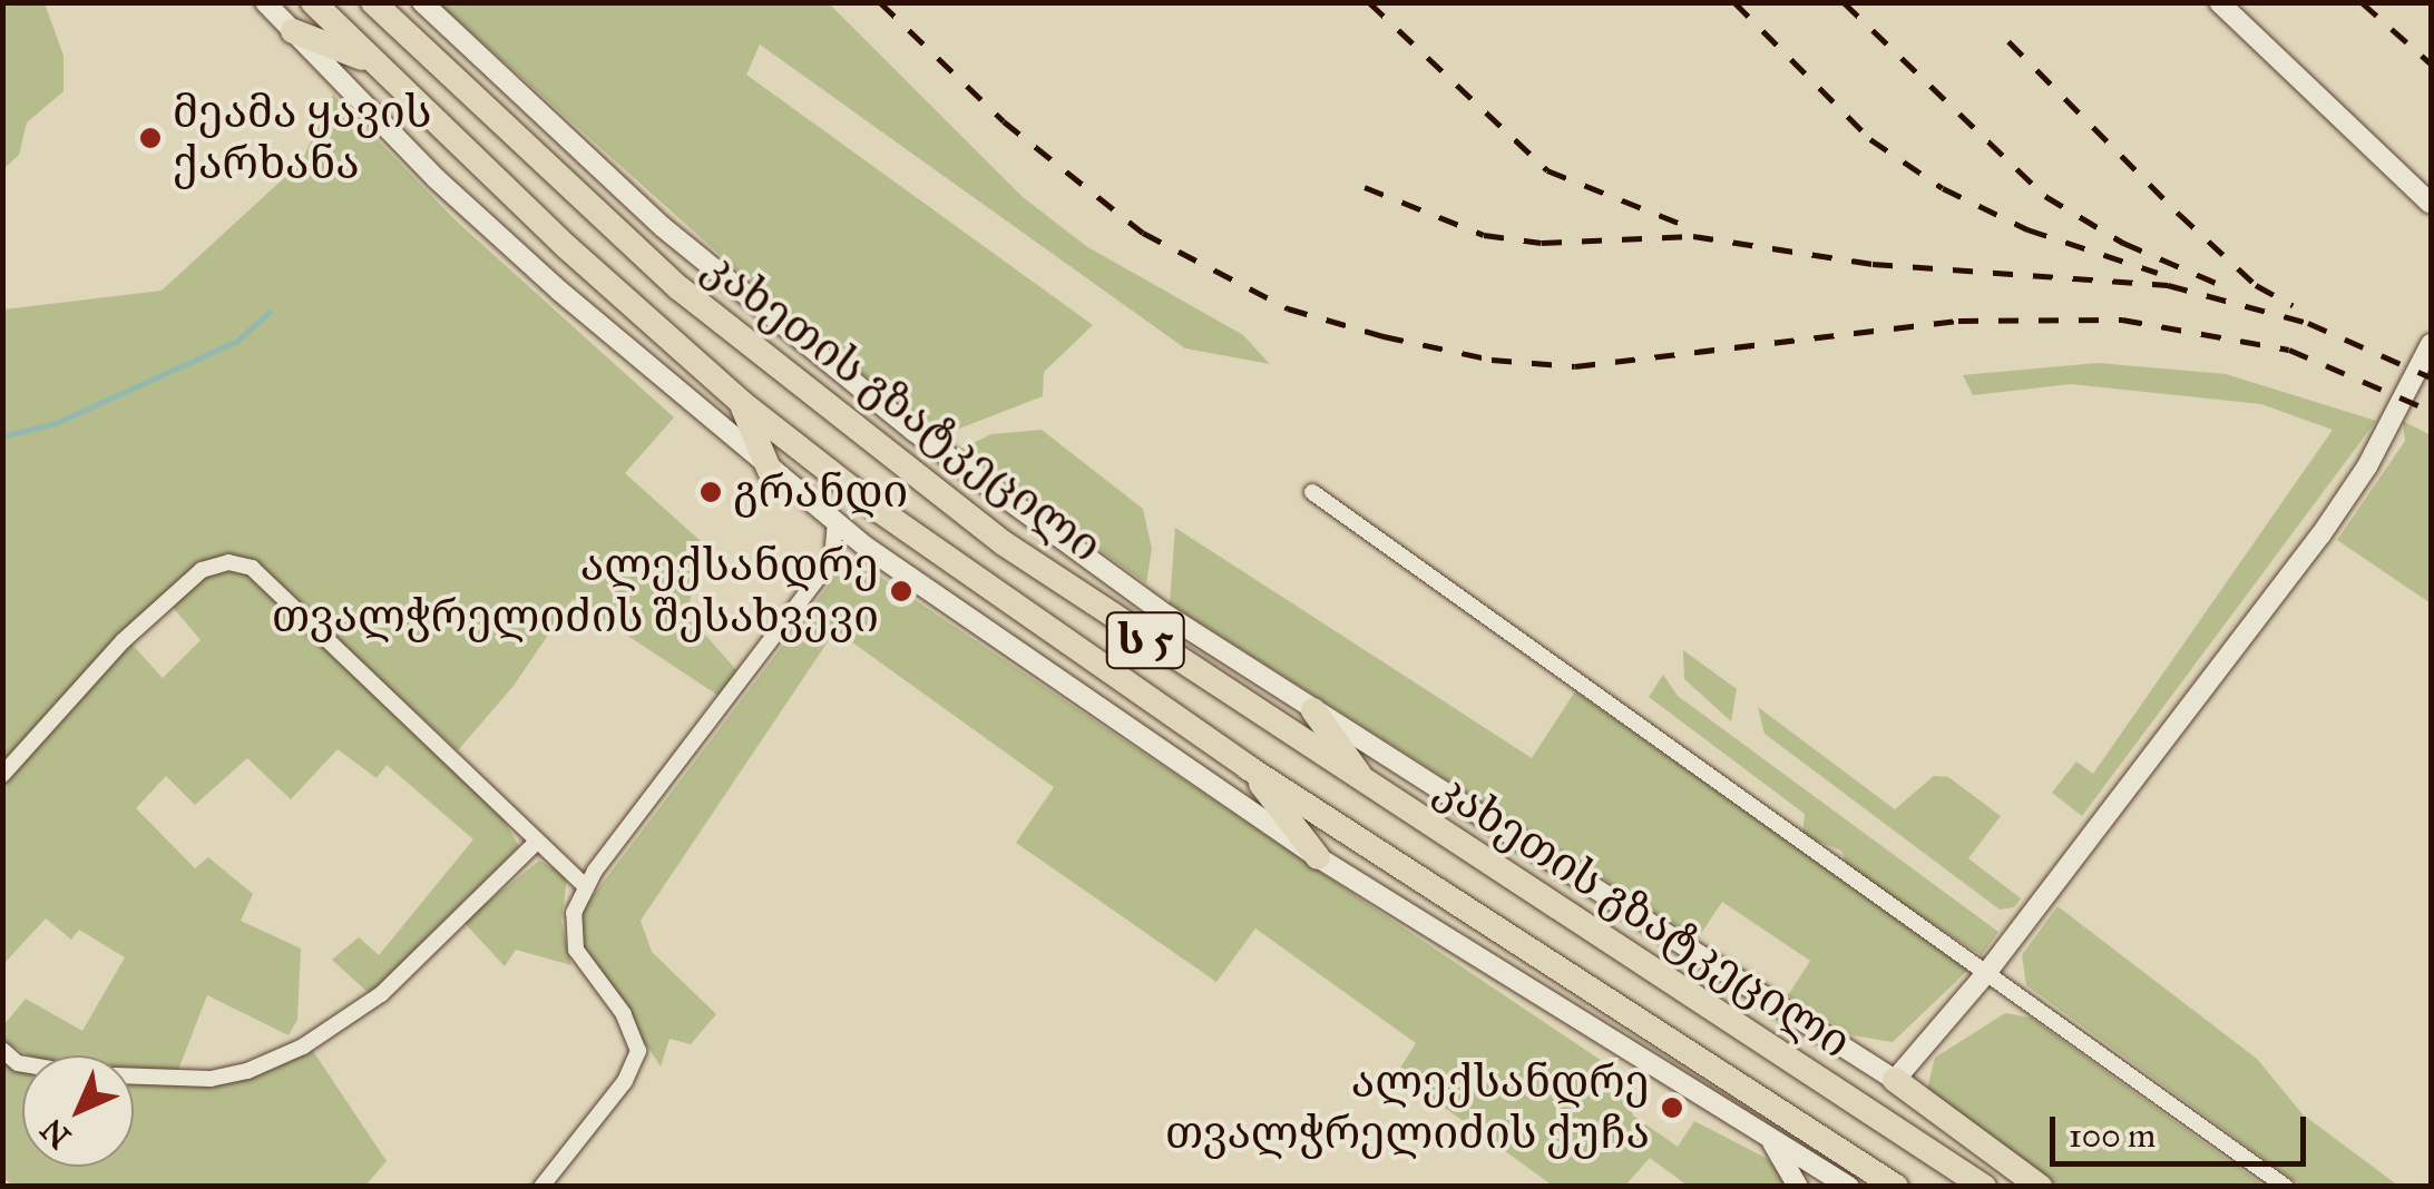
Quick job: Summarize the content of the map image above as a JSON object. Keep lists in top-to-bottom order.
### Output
{
  "streets": {
    "highway": ["კახეთის გზატკეცილი", "ს 5"]
  },
  "places": [
    "მეამა ყავის ქარხანა",
    "გრანდი",
    "ალექსანდრე თვალჭრელიძის შესახვევი",
    "ალექსანდრე თვალჭრელიძის ქუჩა"
  ],
  "scale_bar": "100 m",
  "north": "bottom left"
}
